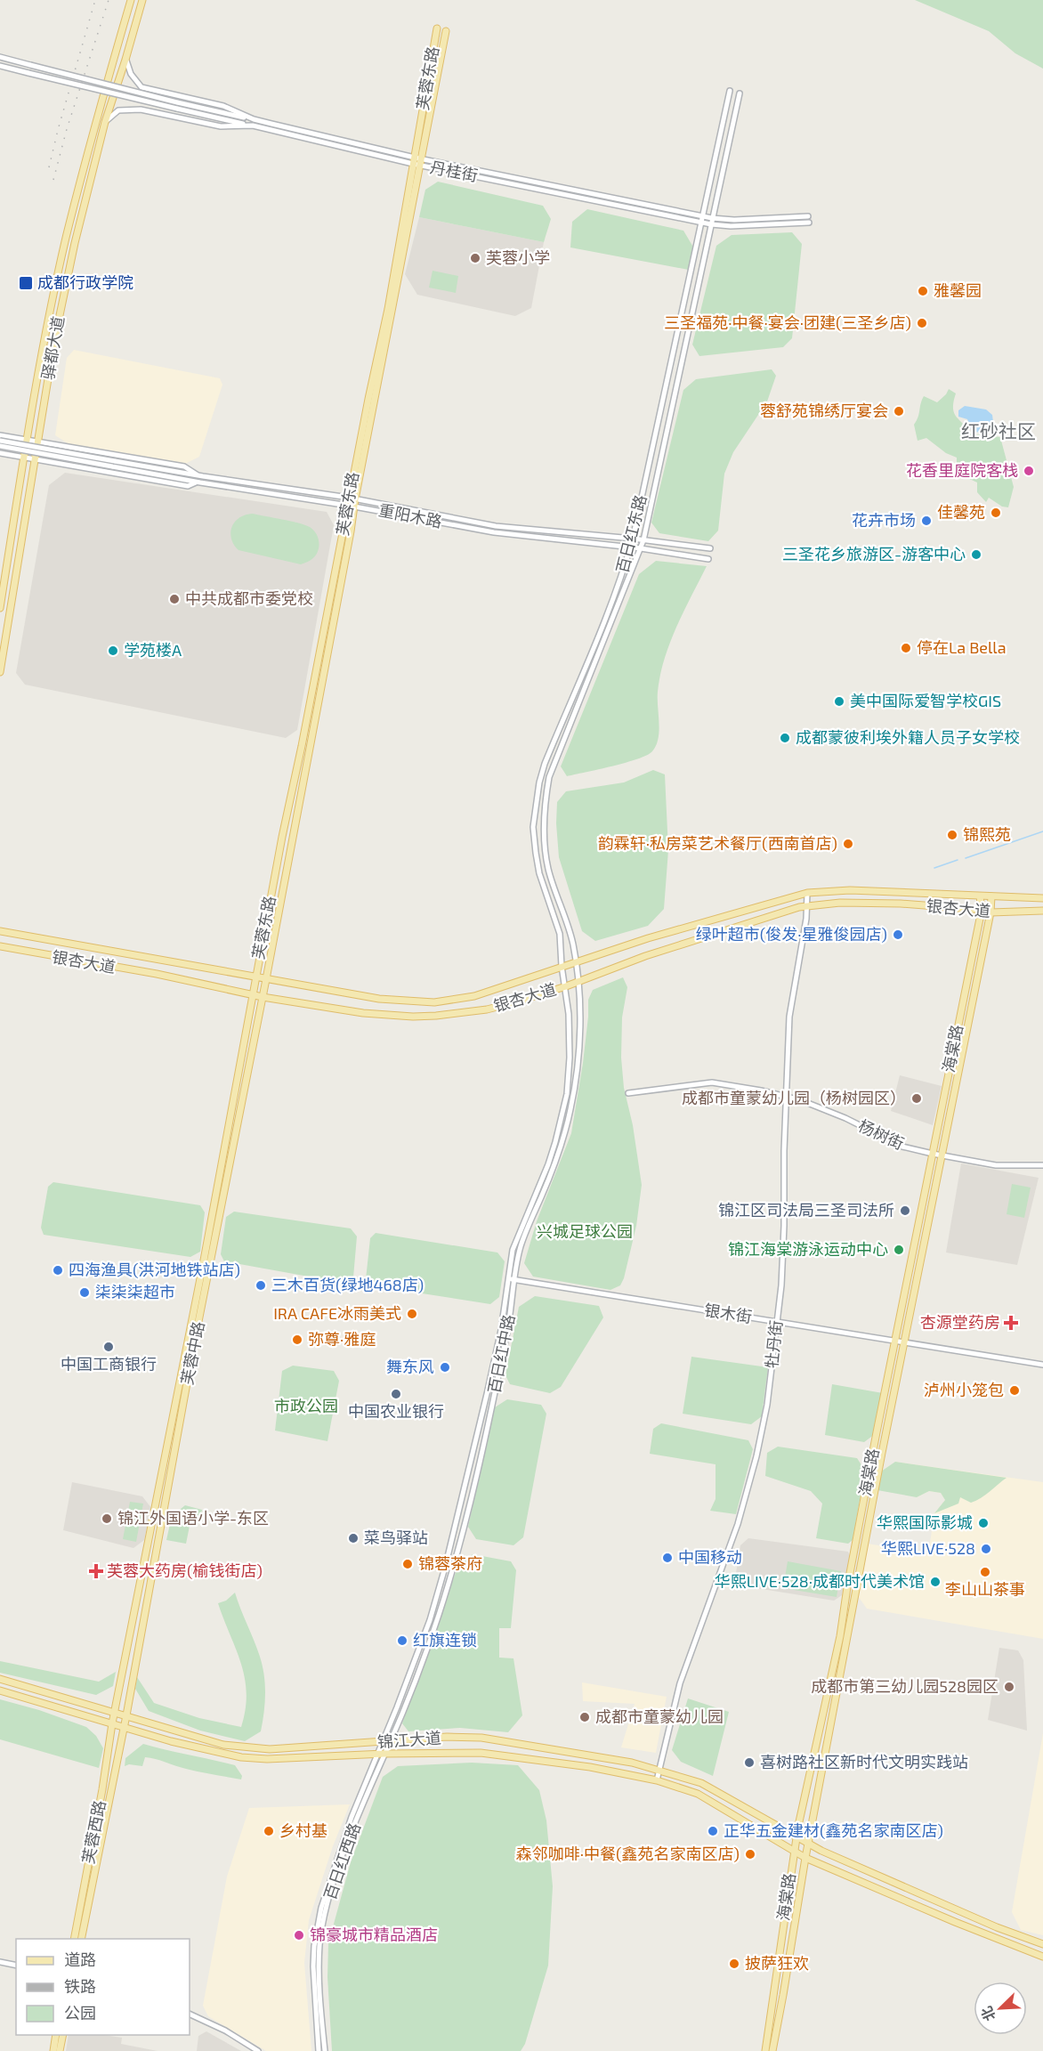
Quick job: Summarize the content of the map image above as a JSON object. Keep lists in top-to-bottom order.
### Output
{
  "streets": {
    "main road": [
      "芙蓉东路",
      "驿都大道",
      "银杏大道",
      "海棠路",
      "芙蓉中路",
      "锦江大道",
      "芙蓉西路"
    ],
    "street": [
      "丹桂街",
      "重阳木路",
      "百日红东路",
      "杨树街",
      "银木街",
      "牡丹街",
      "百日红中路",
      "百日红西路"
    ]
  },
  "crossings": [
    ["芙蓉东路", "丹桂街"],
    ["芙蓉东路", "重阳木路"],
    ["芙蓉东路", "银杏大道"],
    ["芙蓉东路", "芙蓉中路"],
    ["丹桂街", "驿都大道"],
    ["丹桂街", "百日红东路"],
    ["重阳木路", "百日红东路"],
    ["百日红东路", "银杏大道"],
    ["百日红东路", "百日红中路"],
    ["银杏大道", "海棠路"],
    ["银杏大道", "牡丹街"],
    ["银杏大道", "芙蓉中路"],
    ["银杏大道", "百日红中路"],
    ["海棠路", "杨树街"],
    ["海棠路", "银木街"],
    ["海棠路", "锦江大道"],
    ["杨树街", "牡丹街"],
    ["银木街", "牡丹街"],
    ["银木街", "百日红中路"],
    ["牡丹街", "锦江大道"],
    ["芙蓉中路", "锦江大道"],
    ["芙蓉中路", "芙蓉西路"],
    ["百日红中路", "锦江大道"],
    ["百日红中路", "百日红西路"],
    ["锦江大道", "芙蓉西路"],
    ["锦江大道", "百日红西路"]
  ],
  "districts": ["红砂社区"],
  "parks": ["兴城足球公园", "市政公园"],
  "places": {
    "other": [
      "芙蓉小学",
      "雅馨园",
      "三圣福苑·中餐·宴会·团建(三圣乡店)",
      "蓉舒苑锦绣厅宴会",
      "花香里庭院客栈",
      "佳馨苑",
      "花卉市场",
      "三圣花乡旅游区-游客中心",
      "中共成都市委党校",
      "停在La Bella",
      "学苑楼A",
      "美中国际爱智学校GIS",
      "成都蒙彼利埃外籍人员子女学校",
      "锦熙苑",
      "韵霖轩·私房菜艺术餐厅(西南首店)",
      "绿叶超市(俊发·星雅俊园店)",
      "成都市童蒙幼儿园（杨树园区）",
      "锦江区司法局三圣司法所",
      "锦江海棠游泳运动中心",
      "四海渔具(洪河地铁站店)",
      "三木百货(绿地468店)",
      "柒柒柒超市",
      "IRA CAFE冰雨美式",
      "弥尊·雅庭",
      "中国工商银行",
      "舞东风",
      "泸州小笼包",
      "中国农业银行",
      "锦江外国语小学-东区",
      "华熙国际影城",
      "菜鸟驿站",
      "华熙LIVE·528",
      "中国移动",
      "锦蓉茶府",
      "李山山茶事",
      "华熙LIVE·528·成都时代美术馆",
      "红旗连锁",
      "成都市第三幼儿园528园区",
      "成都市童蒙幼儿园",
      "喜树路社区新时代文明实践站",
      "乡村基",
      "正华五金建材(鑫苑名家南区店)",
      "森邻咖啡·中餐(鑫苑名家南区店)",
      "锦豪城市精品酒店",
      "披萨狂欢"
    ],
    "transit": ["成都行政学院"],
    "health": ["杏源堂药房", "芙蓉大药房(榆钱街店)"]
  },
  "legend": ["道路", "铁路", "公园"],
  "north": "bottom left"
}
